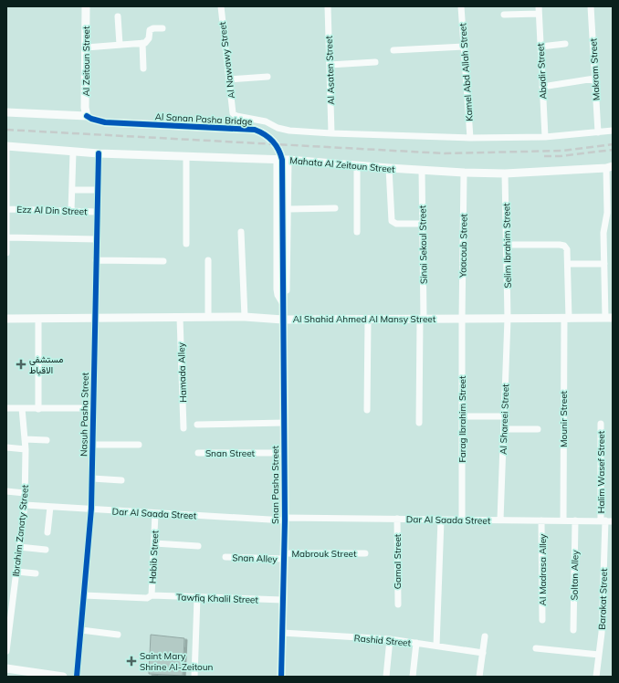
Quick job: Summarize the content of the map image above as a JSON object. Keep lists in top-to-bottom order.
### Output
{
  "streets": {
    "street": [
      "Al Nawawy Street",
      "Al Zeitoun Street",
      "Makram Street",
      "Al Asaten Street",
      "Abadir Street",
      "Kamel Abd Allah Street",
      "Al Sanan Pasha Bridge",
      "Mahata Al Zeitoun Street",
      "Ezz Al Din Street",
      "Sinai Sekoul Street",
      "Yaacoub Street",
      "Selim Ibrahim Street",
      "Al Shahid Ahmed Al Mansy Street",
      "Hamada Alley",
      "Nasuh Pasha Street",
      "Farag Ibrahim Street",
      "Al Shareei Street",
      "Mounir Street",
      "Snan Street",
      "Halim Wasef Street",
      "Snan Pasha Street",
      "Dar Al Saada Street",
      "Ibrahim Zanaty Street",
      "Mabrouk Street",
      "Habib Street",
      "Snan Alley",
      "Gamal Street",
      "Al Madrasa Alley",
      "Soltan Alley",
      "Tawfiq Khalil Street",
      "Barakat Street",
      "Rashid Street"
    ]
  },
  "crossings": [
    ["Al Nawawy Street", "Al Asaten Street"],
    ["Al Zeitoun Street", "Al Sanan Pasha Bridge"],
    ["Al Sanan Pasha Bridge", "Snan Pasha Street"],
    ["Mahata Al Zeitoun Street", "Sinai Sekoul Street"],
    ["Mahata Al Zeitoun Street", "Yaacoub Street"],
    ["Mahata Al Zeitoun Street", "Selim Ibrahim Street"],
    ["Mahata Al Zeitoun Street", "Nasuh Pasha Street"],
    ["Mahata Al Zeitoun Street", "Snan Pasha Street"],
    ["Ezz Al Din Street", "Nasuh Pasha Street"],
    ["Sinai Sekoul Street", "Al Shahid Ahmed Al Mansy Street"],
    ["Yaacoub Street", "Al Shahid Ahmed Al Mansy Street"],
    ["Yaacoub Street", "Farag Ibrahim Street"],
    ["Selim Ibrahim Street", "Al Shahid Ahmed Al Mansy Street"],
    ["Selim Ibrahim Street", "Al Shareei Street"],
    ["Selim Ibrahim Street", "Mounir Street"],
    ["Al Shahid Ahmed Al Mansy Street", "Hamada Alley"],
    ["Al Shahid Ahmed Al Mansy Street", "Nasuh Pasha Street"],
    ["Al Shahid Ahmed Al Mansy Street", "Farag Ibrahim Street"],
    ["Al Shahid Ahmed Al Mansy Street", "Al Shareei Street"],
    ["Al Shahid Ahmed Al Mansy Street", "Mounir Street"],
    ["Al Shahid Ahmed Al Mansy Street", "Snan Pasha Street"],
    ["Nasuh Pasha Street", "Dar Al Saada Street"],
    ["Nasuh Pasha Street", "Tawfiq Khalil Street"],
    ["Farag Ibrahim Street", "Dar Al Saada Street"],
    ["Al Shareei Street", "Dar Al Saada Street"],
    ["Mounir Street", "Dar Al Saada Street"],
    ["Snan Street", "Snan Pasha Street"],
    ["Halim Wasef Street", "Dar Al Saada Street"],
    ["Halim Wasef Street", "Barakat Street"],
    ["Snan Pasha Street", "Dar Al Saada Street"],
    ["Snan Pasha Street", "Mabrouk Street"],
    ["Snan Pasha Street", "Snan Alley"],
    ["Snan Pasha Street", "Tawfiq Khalil Street"],
    ["Snan Pasha Street", "Rashid Street"],
    ["Dar Al Saada Street", "Ibrahim Zanaty Street"],
    ["Dar Al Saada Street", "Habib Street"],
    ["Dar Al Saada Street", "Gamal Street"],
    ["Dar Al Saada Street", "Al Madrasa Alley"],
    ["Dar Al Saada Street", "Soltan Alley"],
    ["Dar Al Saada Street", "Barakat Street"],
    ["Mabrouk Street", "Snan Alley"],
    ["Habib Street", "Tawfiq Khalil Street"]
  ],
  "places": {
    "health": ["مستشفى الاقباط", "Saint Mary Shrine Al-Zeitoun"]
  }
}
